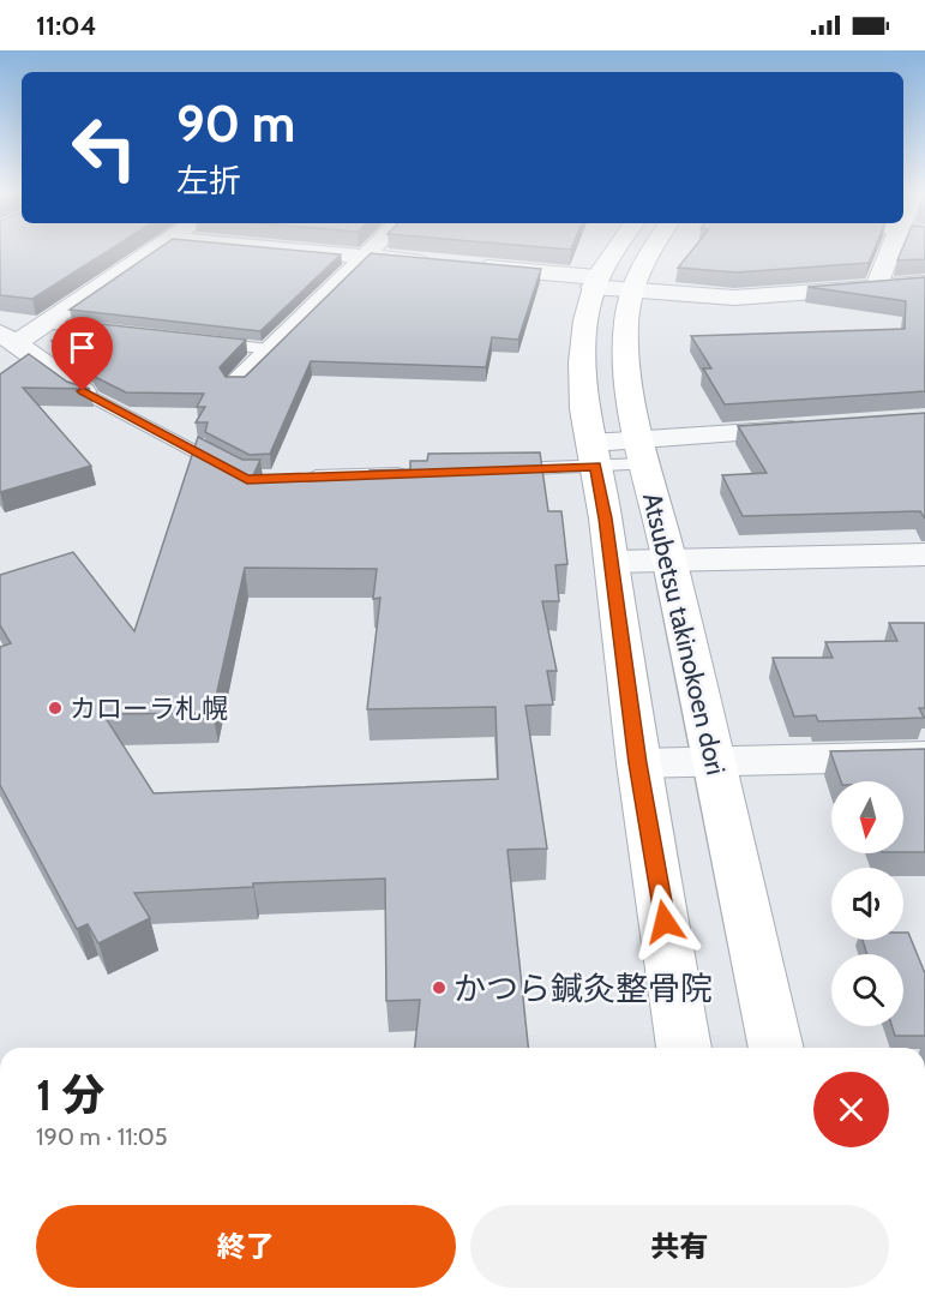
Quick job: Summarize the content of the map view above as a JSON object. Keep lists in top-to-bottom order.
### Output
{
  "streets": {
    "main road": ["Atsubetsu takinokoen dori"]
  },
  "places": ["カローラ札幌", "かつら鍼灸整骨院"],
  "north": "bottom",
  "page": {
    "status": "11:04",
    "turn": ["90 m", "左折"],
    "heading": ["1 分", "190 m · 11:05"],
    "buttons": ["終了", "共有"]
  }
}
